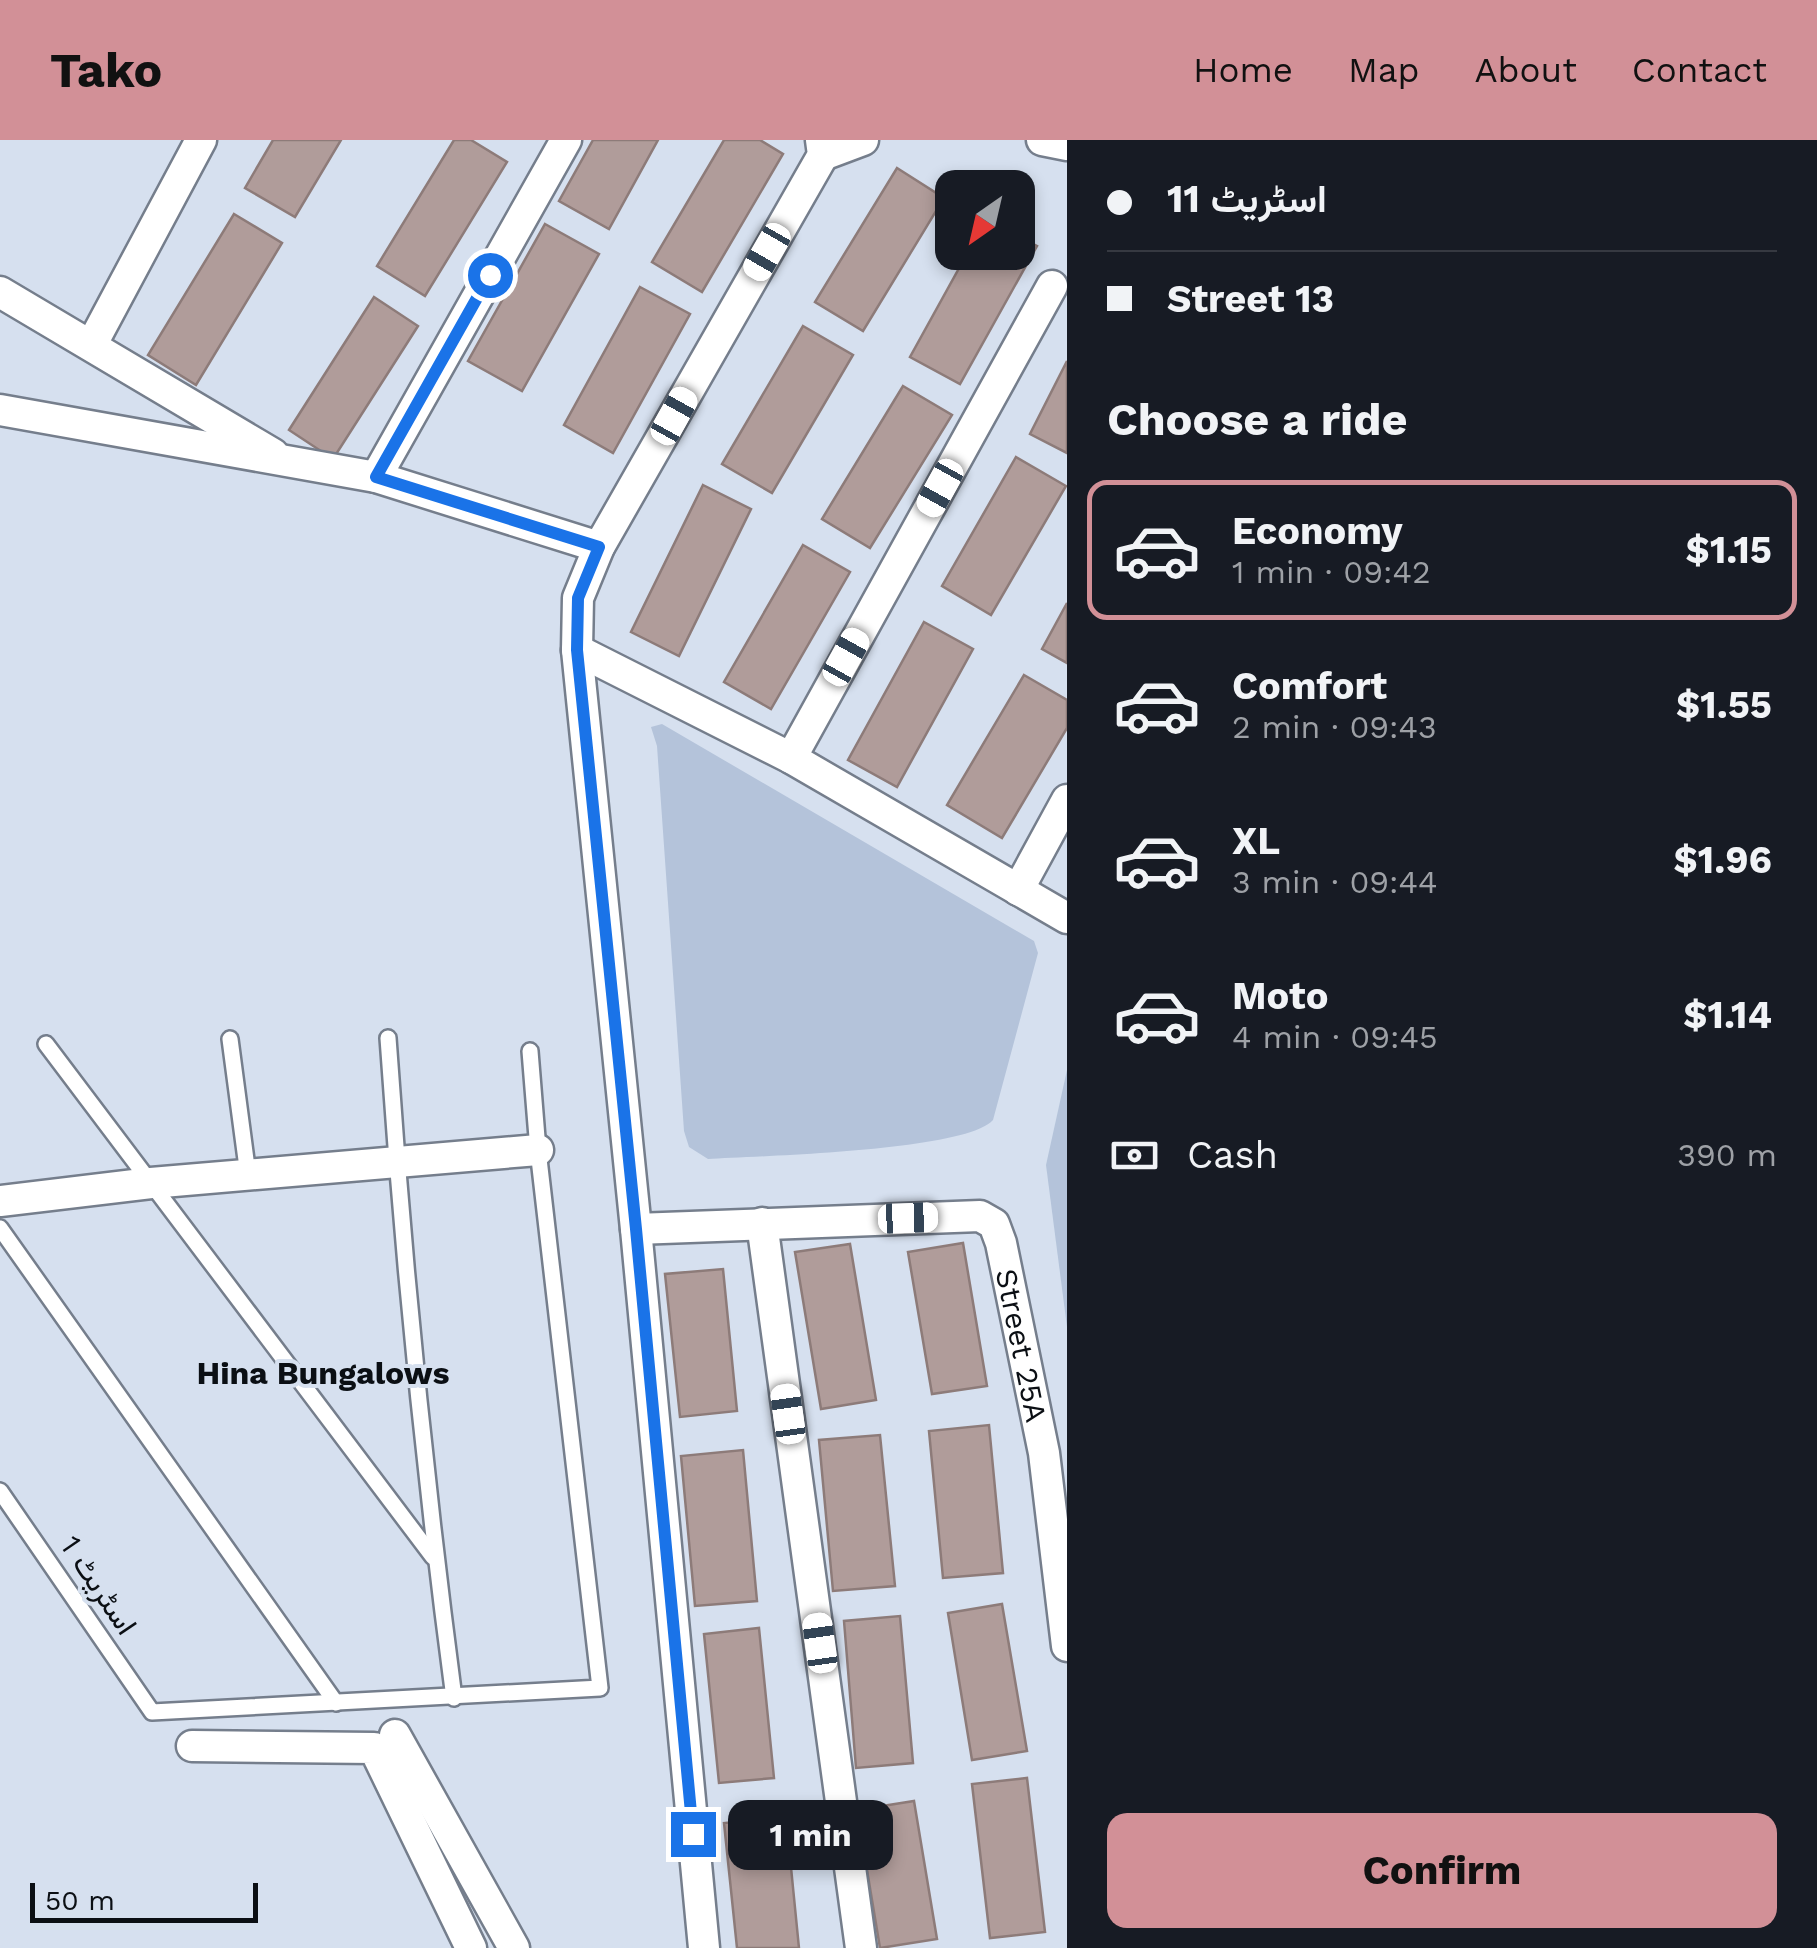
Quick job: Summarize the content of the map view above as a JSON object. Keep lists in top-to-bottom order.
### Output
{
  "streets": {
    "street": ["Street 25A"],
    "lane": ["اسٹریٹ 1"]
  },
  "districts": ["Hina Bungalows"],
  "scale_bar": "50 m",
  "north": "bottom left",
  "page": {
    "header": "Tako",
    "nav": [
      "Home",
      "Map",
      "About",
      "Contact"
    ],
    "banner": ["اسٹریٹ 11", "Street 13"],
    "heading": "Choose a ride",
    "list": [
      {
        "name": "Economy",
        "note": "1 min · 09:42",
        "value": "$1.15"
      },
      {
        "name": "Comfort",
        "note": "2 min · 09:43",
        "value": "$1.55"
      },
      {
        "name": "XL",
        "note": "3 min · 09:44",
        "value": "$1.96"
      },
      {
        "name": "Moto",
        "note": "4 min · 09:45",
        "value": "$1.14"
      }
    ],
    "pay": ["Cash", "390 m"],
    "buttons": "Confirm",
    "bubble": "1 min",
    "scale": "50 m"
  }
}
